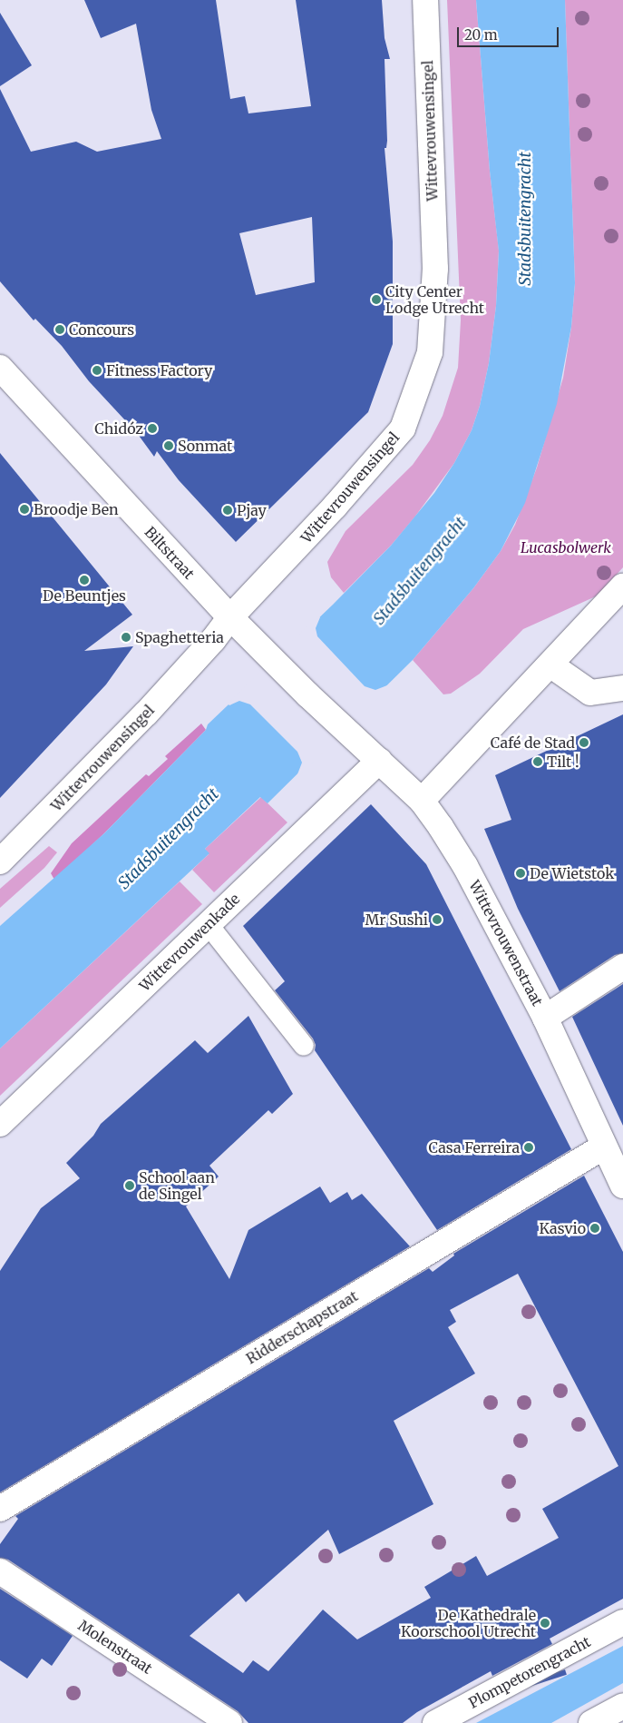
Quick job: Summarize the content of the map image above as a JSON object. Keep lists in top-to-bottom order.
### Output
{
  "streets": {
    "street": [
      "Wittevrouwensingel",
      "Biltstraat",
      "Wittevrouwenkade",
      "Wittevrouwenstraat",
      "Ridderschapstraat",
      "Molenstraat",
      "Plompetorengracht"
    ]
  },
  "crossings": [
    ["Wittevrouwensingel", "Biltstraat"],
    ["Biltstraat", "Wittevrouwenstraat"],
    ["Wittevrouwenkade", "Wittevrouwenstraat"],
    ["Wittevrouwenstraat", "Ridderschapstraat"]
  ],
  "water": ["Stadsbuitengracht"],
  "parks": ["Lucasbolwerk"],
  "places": [
    "City Center Lodge Utrecht",
    "Concours",
    "Fitness Factory",
    "Chidóz",
    "Sonmat",
    "Broodje Ben",
    "Pjay",
    "De Beuntjes",
    "Spaghetteria",
    "Café de Stad",
    "Tilt !",
    "De Wietstok",
    "Mr Sushi",
    "Casa Ferreira",
    "School aan de Singel",
    "Kasvio",
    "De Kathedrale Koorschool Utrecht"
  ],
  "scale_bar": "20 m"
}
